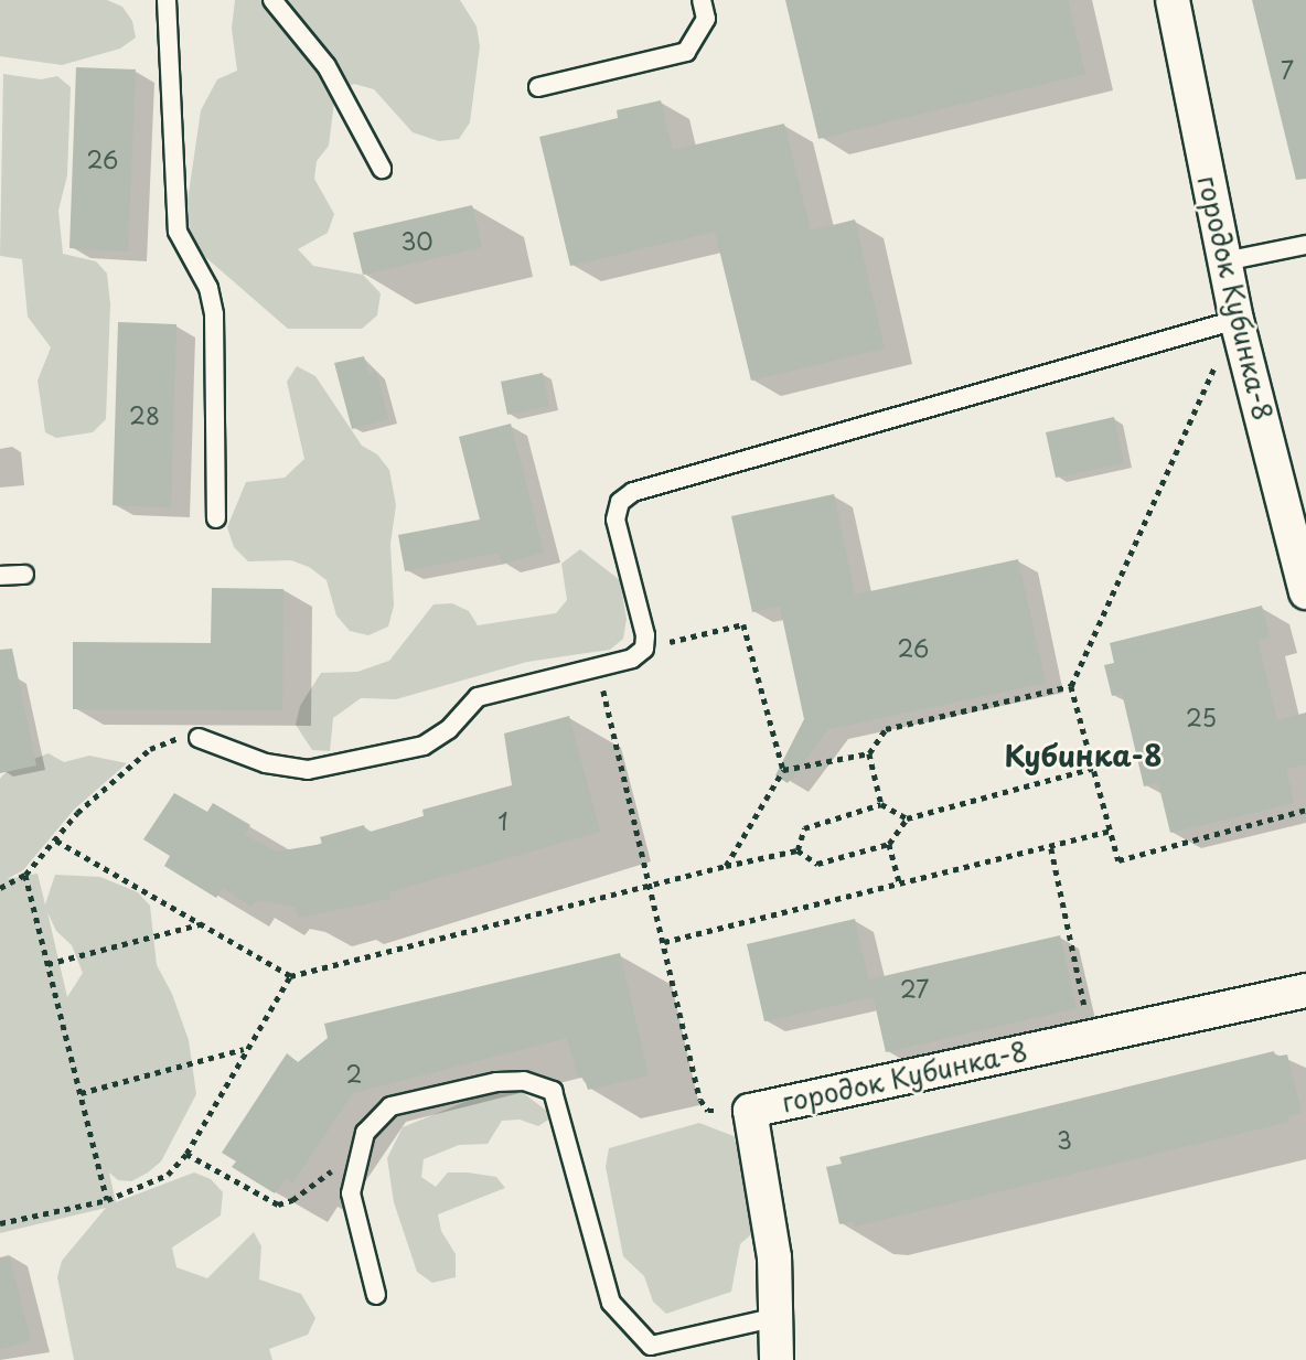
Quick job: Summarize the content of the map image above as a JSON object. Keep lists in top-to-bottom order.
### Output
{
  "streets": {
    "street": ["городок Кубинка-8"]
  },
  "districts": ["Кубинка-8"],
  "house_numbers": [
    "7",
    "26",
    "30",
    "28",
    "26",
    "25",
    "1",
    "27",
    "2",
    "3"
  ]
}
